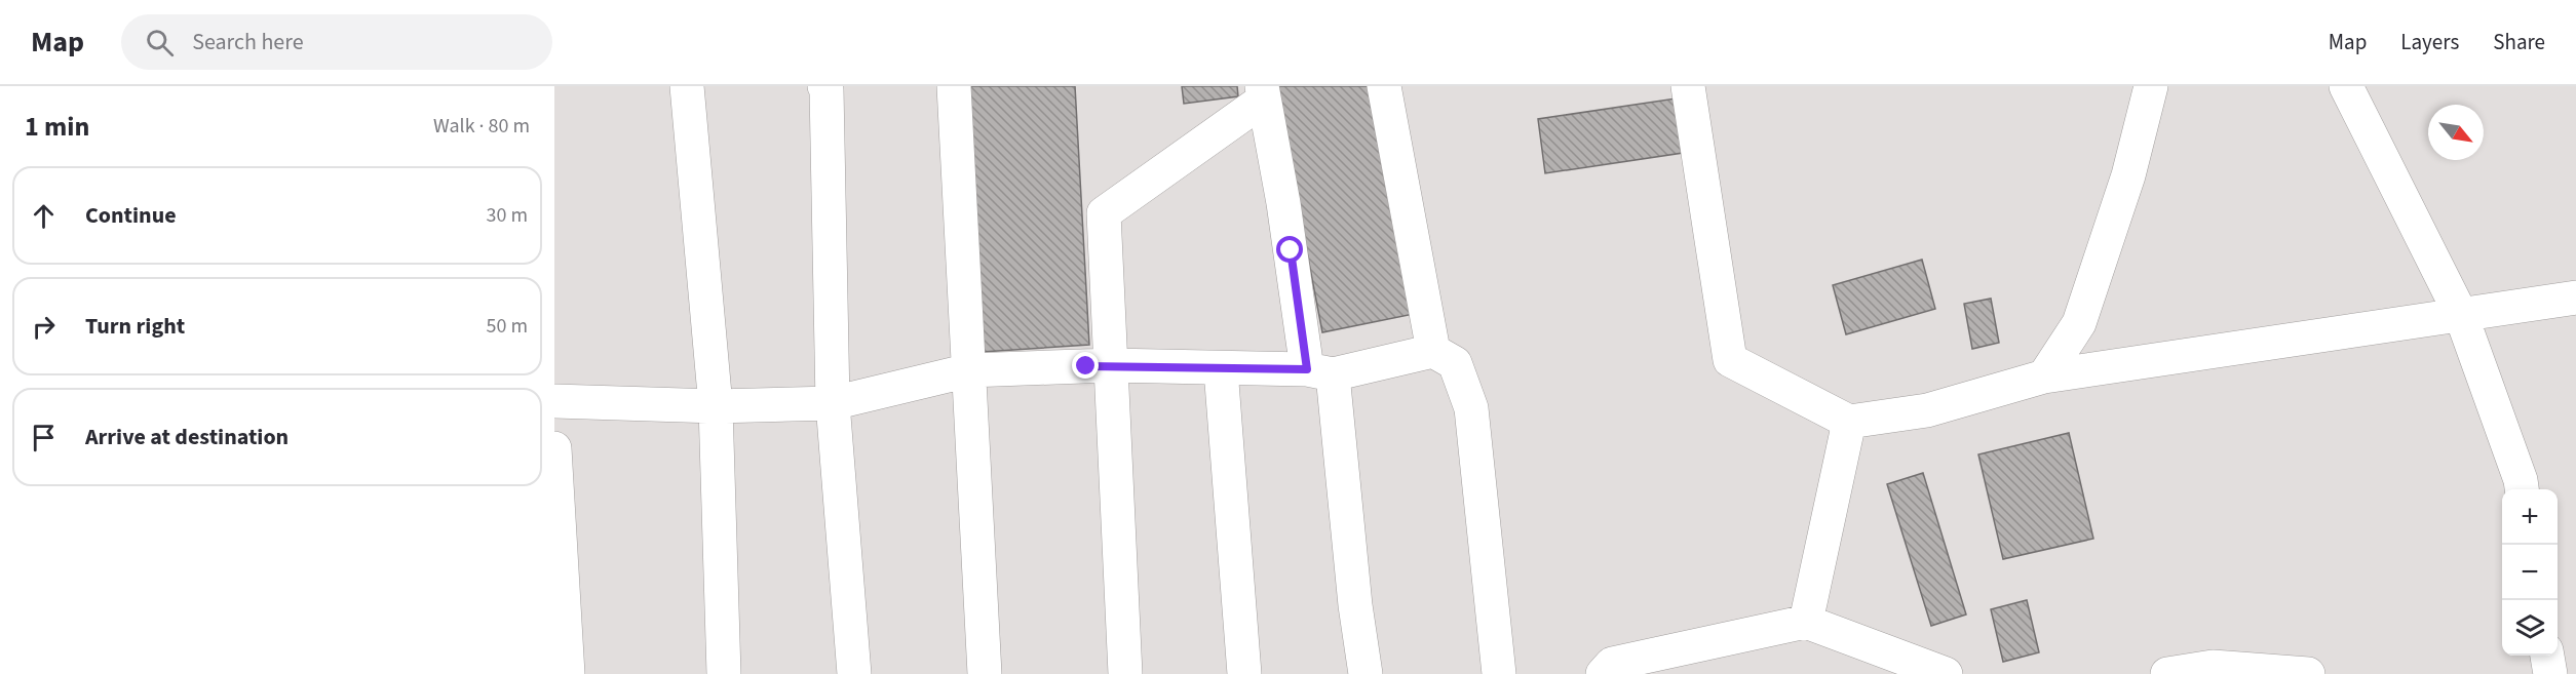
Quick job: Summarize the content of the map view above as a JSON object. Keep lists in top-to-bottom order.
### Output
{
  "north": "bottom right",
  "page": {
    "header": "Map",
    "search": "Search here",
    "nav": ["Map", "Layers", "Share"],
    "heading": ["1 min", "Walk · 80 m"],
    "list": [
      ["Continue", "30 m"],
      ["Turn right", "50 m"],
      "Arrive at destination"
    ],
    "map_buttons": ["+", "−"]
  }
}
